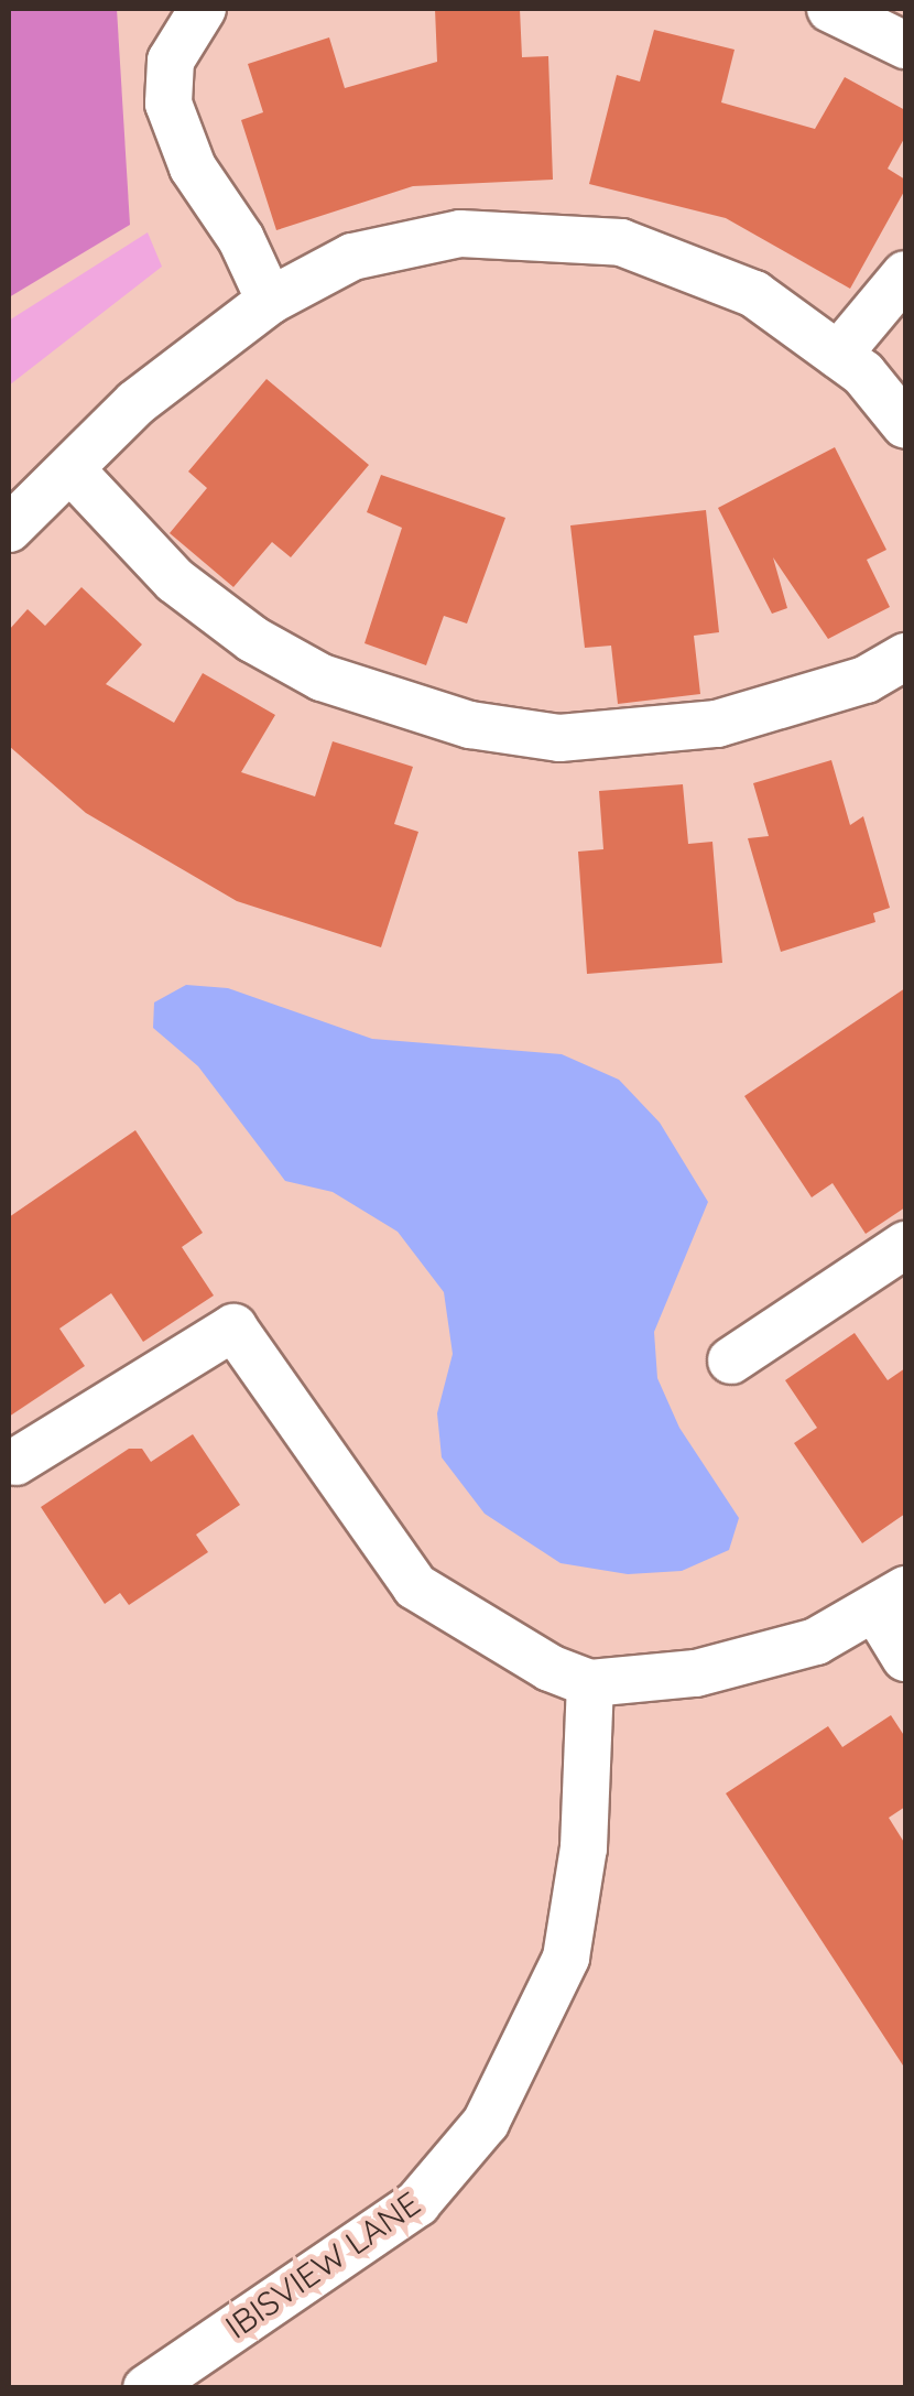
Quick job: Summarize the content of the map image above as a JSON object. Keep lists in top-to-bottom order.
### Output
{
  "streets": {
    "street": ["IBISVIEW LANE"]
  }
}
